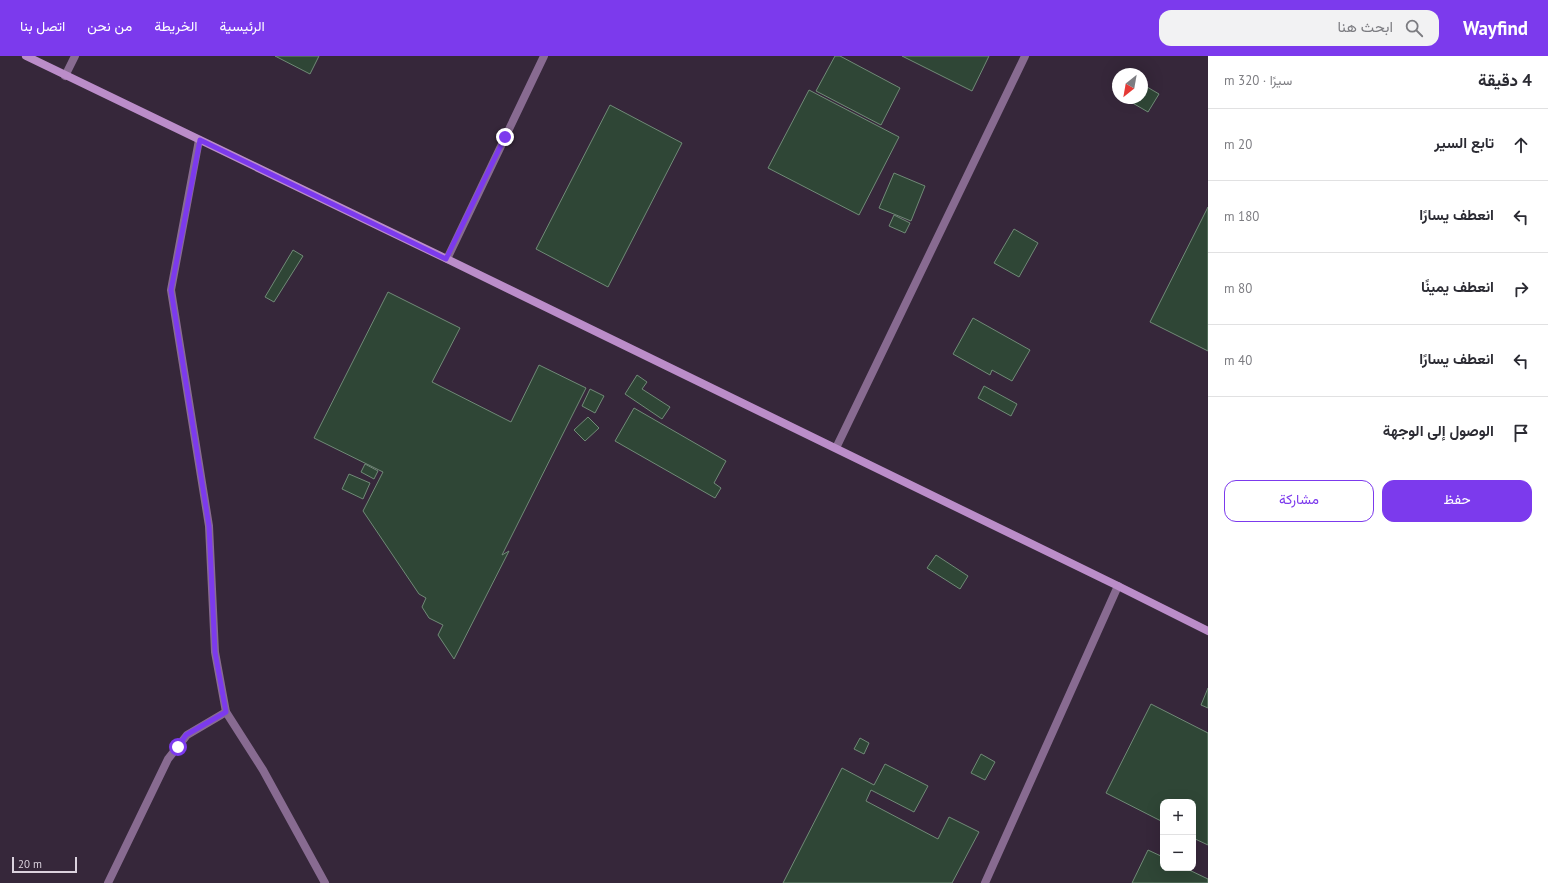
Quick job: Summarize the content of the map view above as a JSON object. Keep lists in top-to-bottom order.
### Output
{
  "scale_bar": "20 m",
  "north": "bottom left",
  "page": {
    "header": "Wayfind",
    "search": "ابحث هنا",
    "nav": [
      "الرئيسية",
      "الخريطة",
      "من نحن",
      "اتصل بنا"
    ],
    "heading": ["4 دقيقة", "سيرًا · 320 m"],
    "list": [
      ["تابع السير", "20 m"],
      ["انعطف يسارًا", "180 m"],
      ["انعطف يمينًا", "80 m"],
      ["انعطف يسارًا", "40 m"],
      "الوصول إلى الوجهة"
    ],
    "buttons": ["حفظ", "مشاركة"],
    "map_buttons": ["+", "−"],
    "scale": "20 m"
  }
}
